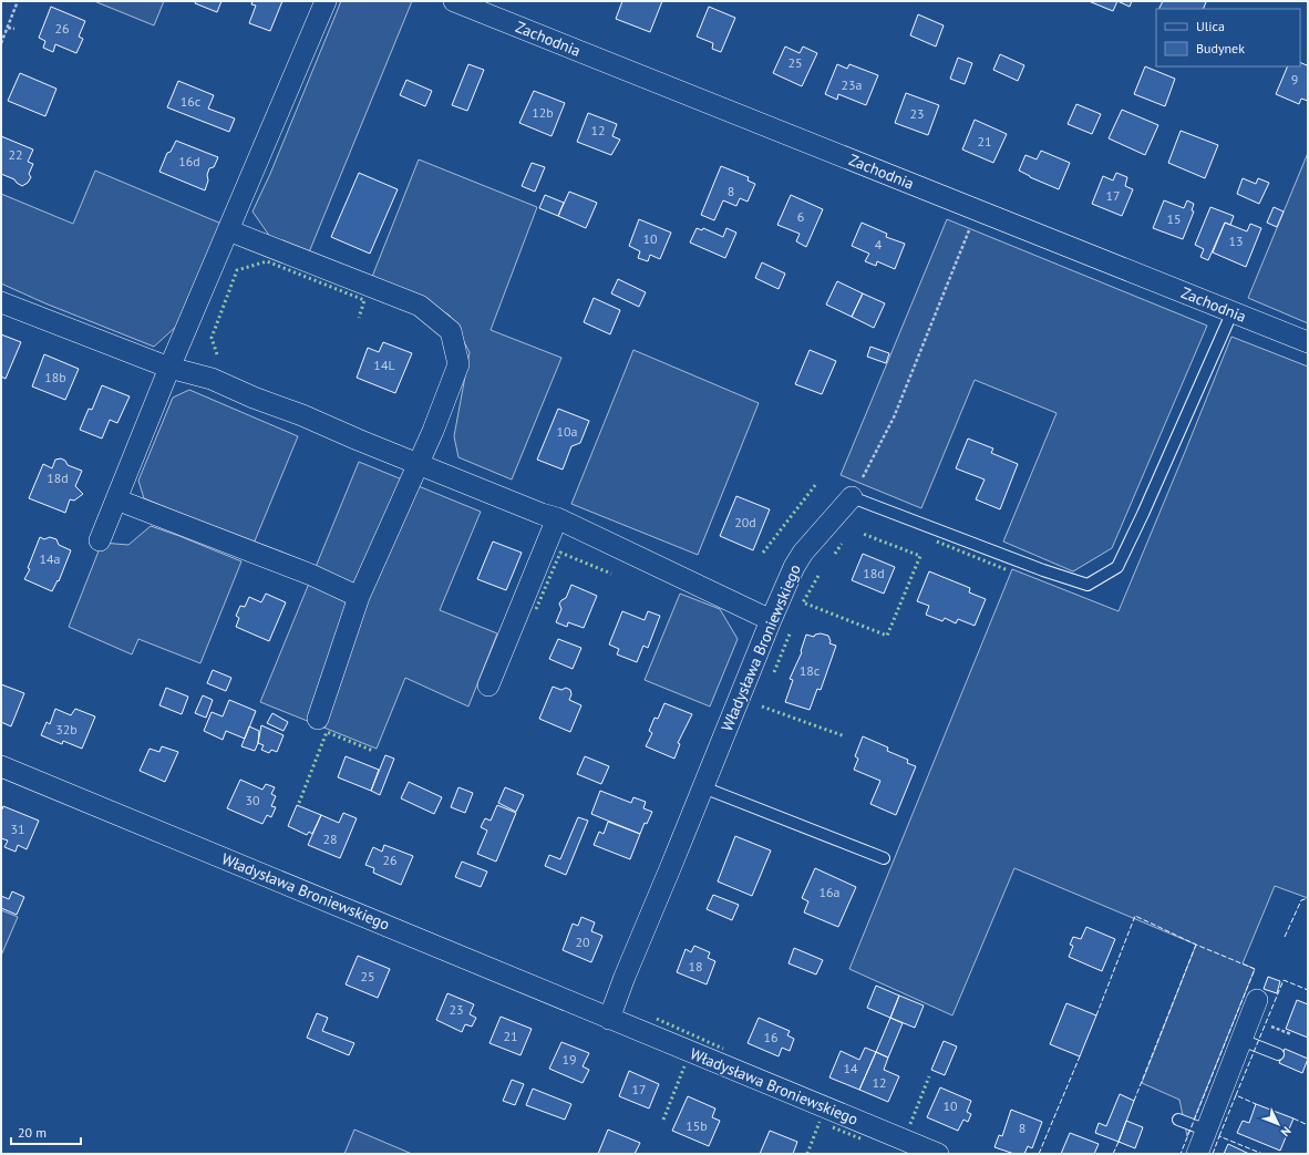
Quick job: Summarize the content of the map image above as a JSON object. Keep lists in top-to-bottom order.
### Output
{
  "streets": {
    "street": ["Zachodnia", "Władysława Broniewskiego"]
  },
  "house_numbers": [
    "26",
    "25",
    "9",
    "23a",
    "16c",
    "12b",
    "23",
    "12",
    "21",
    "22",
    "16d",
    "8",
    "17",
    "6",
    "15",
    "10",
    "13",
    "4",
    "14L",
    "18b",
    "10a",
    "18d",
    "20d",
    "14a",
    "18d",
    "18c",
    "32b",
    "30",
    "31",
    "28",
    "26",
    "16a",
    "20",
    "18",
    "25",
    "23",
    "21",
    "16",
    "19",
    "14",
    "12",
    "17",
    "10",
    "15b",
    "8"
  ],
  "legend": ["Ulica", "Budynek"],
  "scale_bar": "20 m",
  "north": "bottom right"
}
